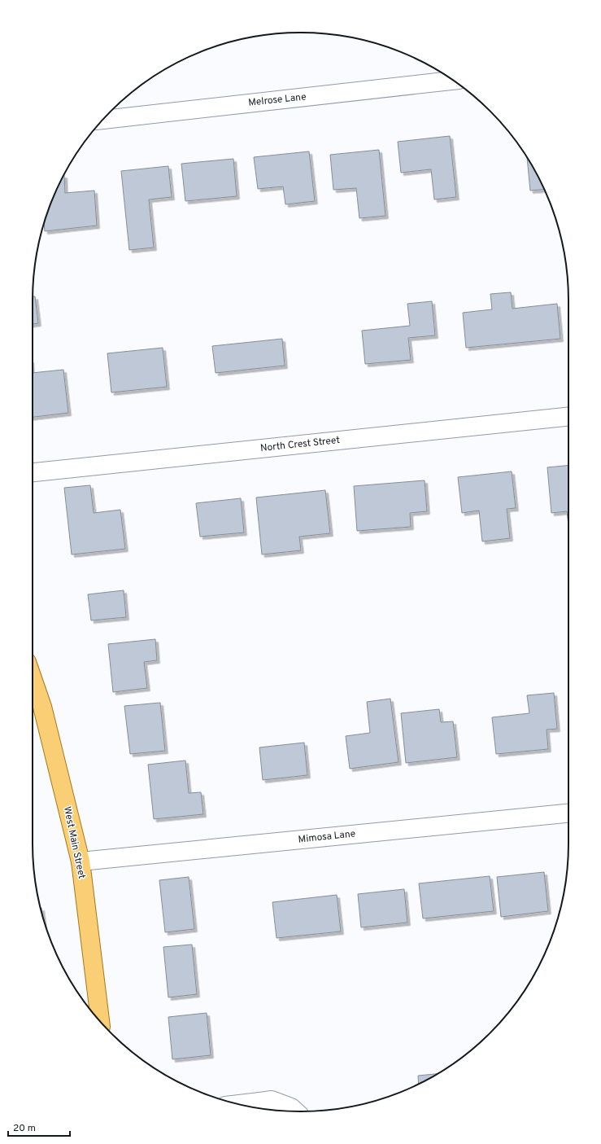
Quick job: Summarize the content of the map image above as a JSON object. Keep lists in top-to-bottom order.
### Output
{
  "streets": {
    "main road": ["West Main Street"],
    "street": ["Melrose Lane", "North Crest Street", "Mimosa Lane"]
  },
  "crossings": [
    ["Mimosa Lane", "West Main Street"]
  ],
  "scale_bar": "20 m"
}
